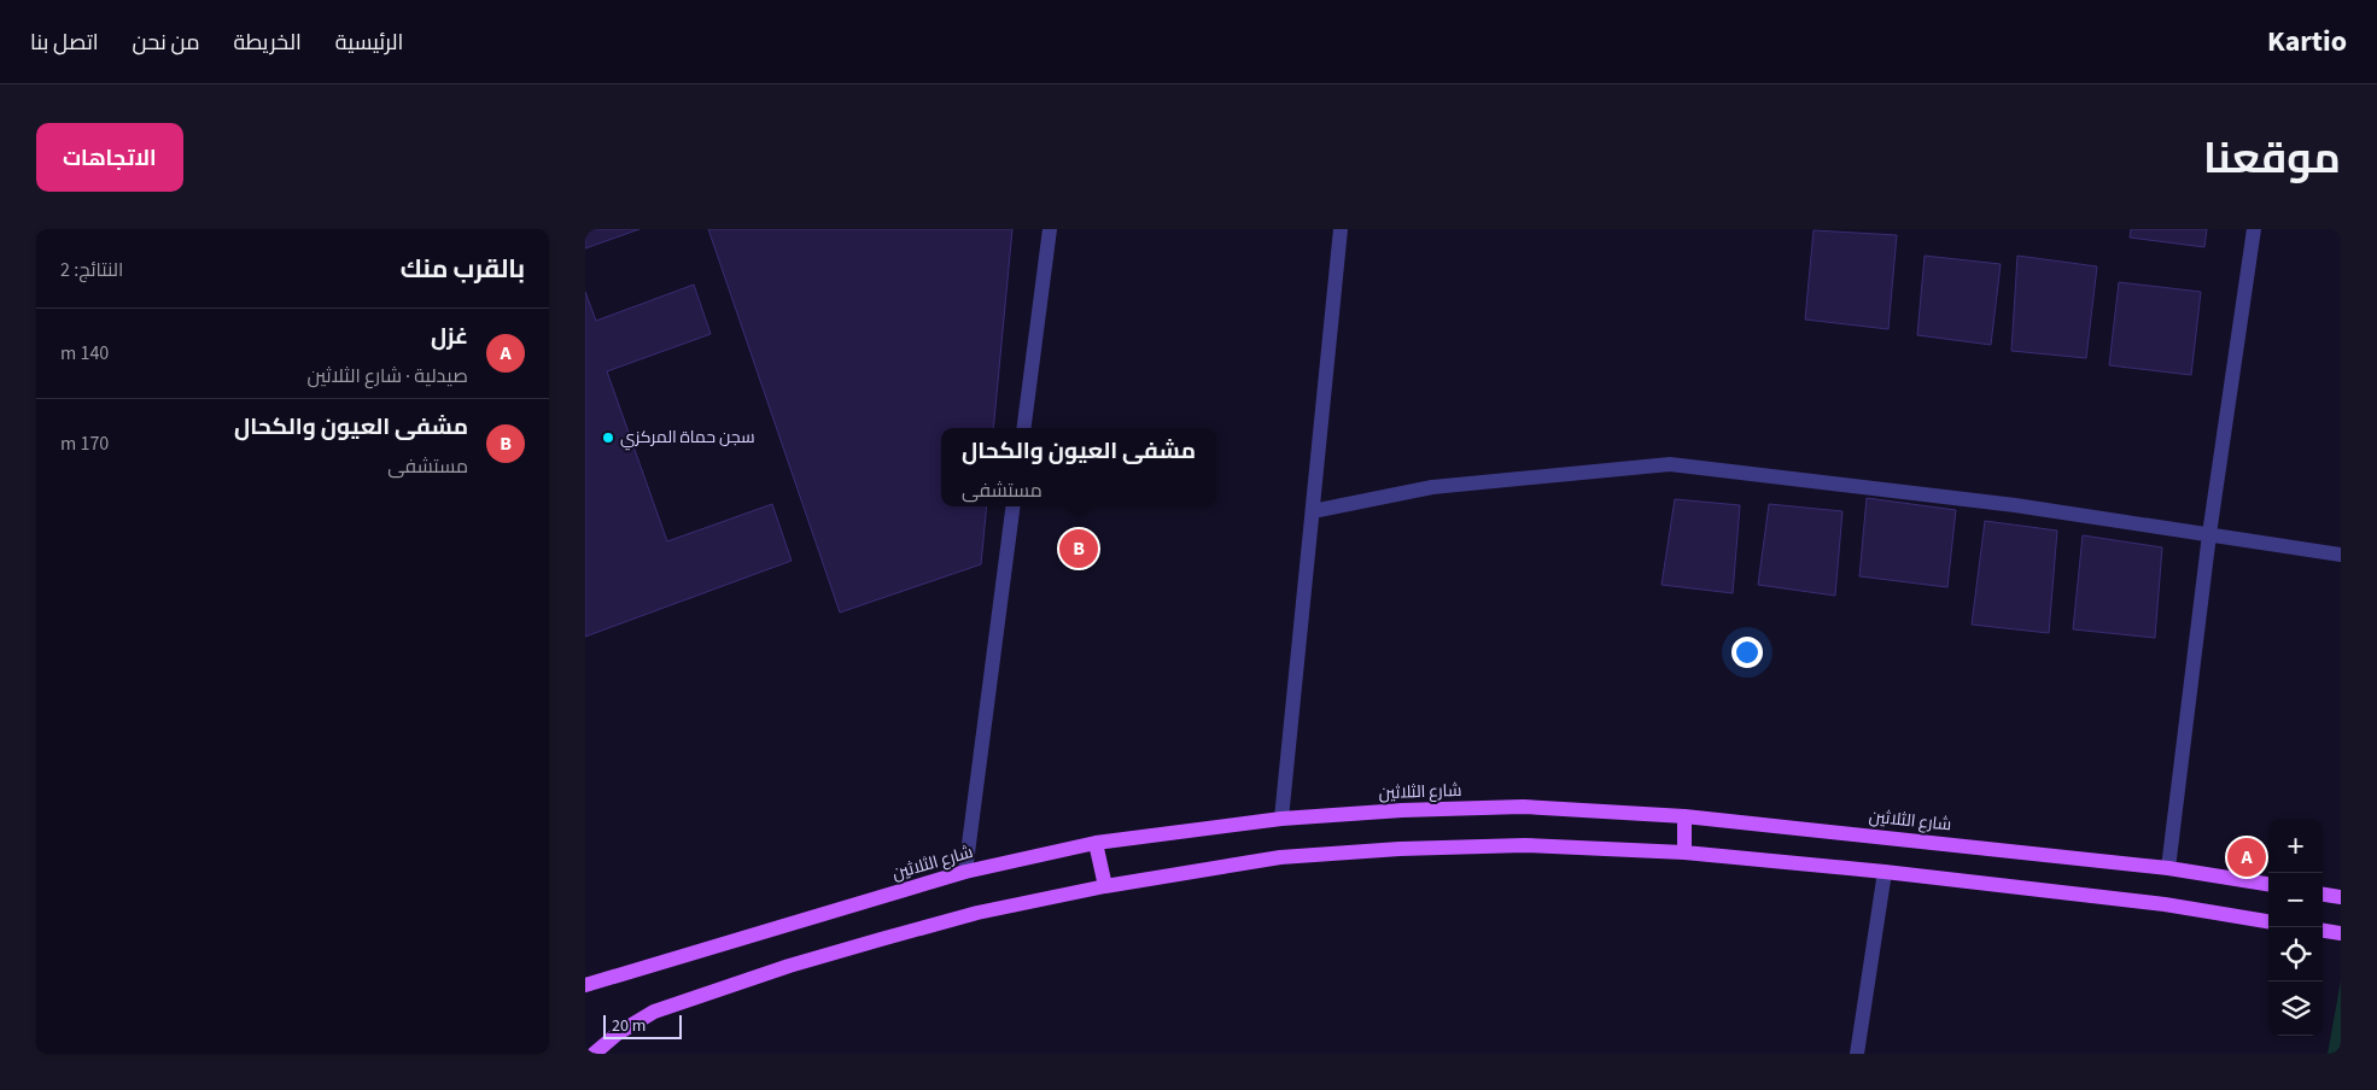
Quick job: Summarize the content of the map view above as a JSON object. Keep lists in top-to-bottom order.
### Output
{
  "streets": {
    "main road": ["شارع الثلاثين"]
  },
  "places": ["سجن حماة المركزي"],
  "scale_bar": "20 m",
  "page": {
    "header": "Kartio",
    "nav": [
      "الرئيسية",
      "الخريطة",
      "من نحن",
      "اتصل بنا"
    ],
    "title": "موقعنا",
    "buttons": "الاتجاهات",
    "heading": ["بالقرب منك", "النتائج: 2"],
    "list": [
      {
        "mark": "A",
        "name": "غزل",
        "note": "صيدلية · شارع الثلاثين",
        "value": "140 m"
      },
      {
        "mark": "B",
        "name": "مشفى العيون والكحال",
        "note": "مستشفى",
        "value": "170 m"
      }
    ],
    "popup": ["مشفى العيون والكحال", "مستشفى"],
    "pins": ["B", "A"],
    "map_buttons": ["+", "−"],
    "scale": "20 m"
  }
}
